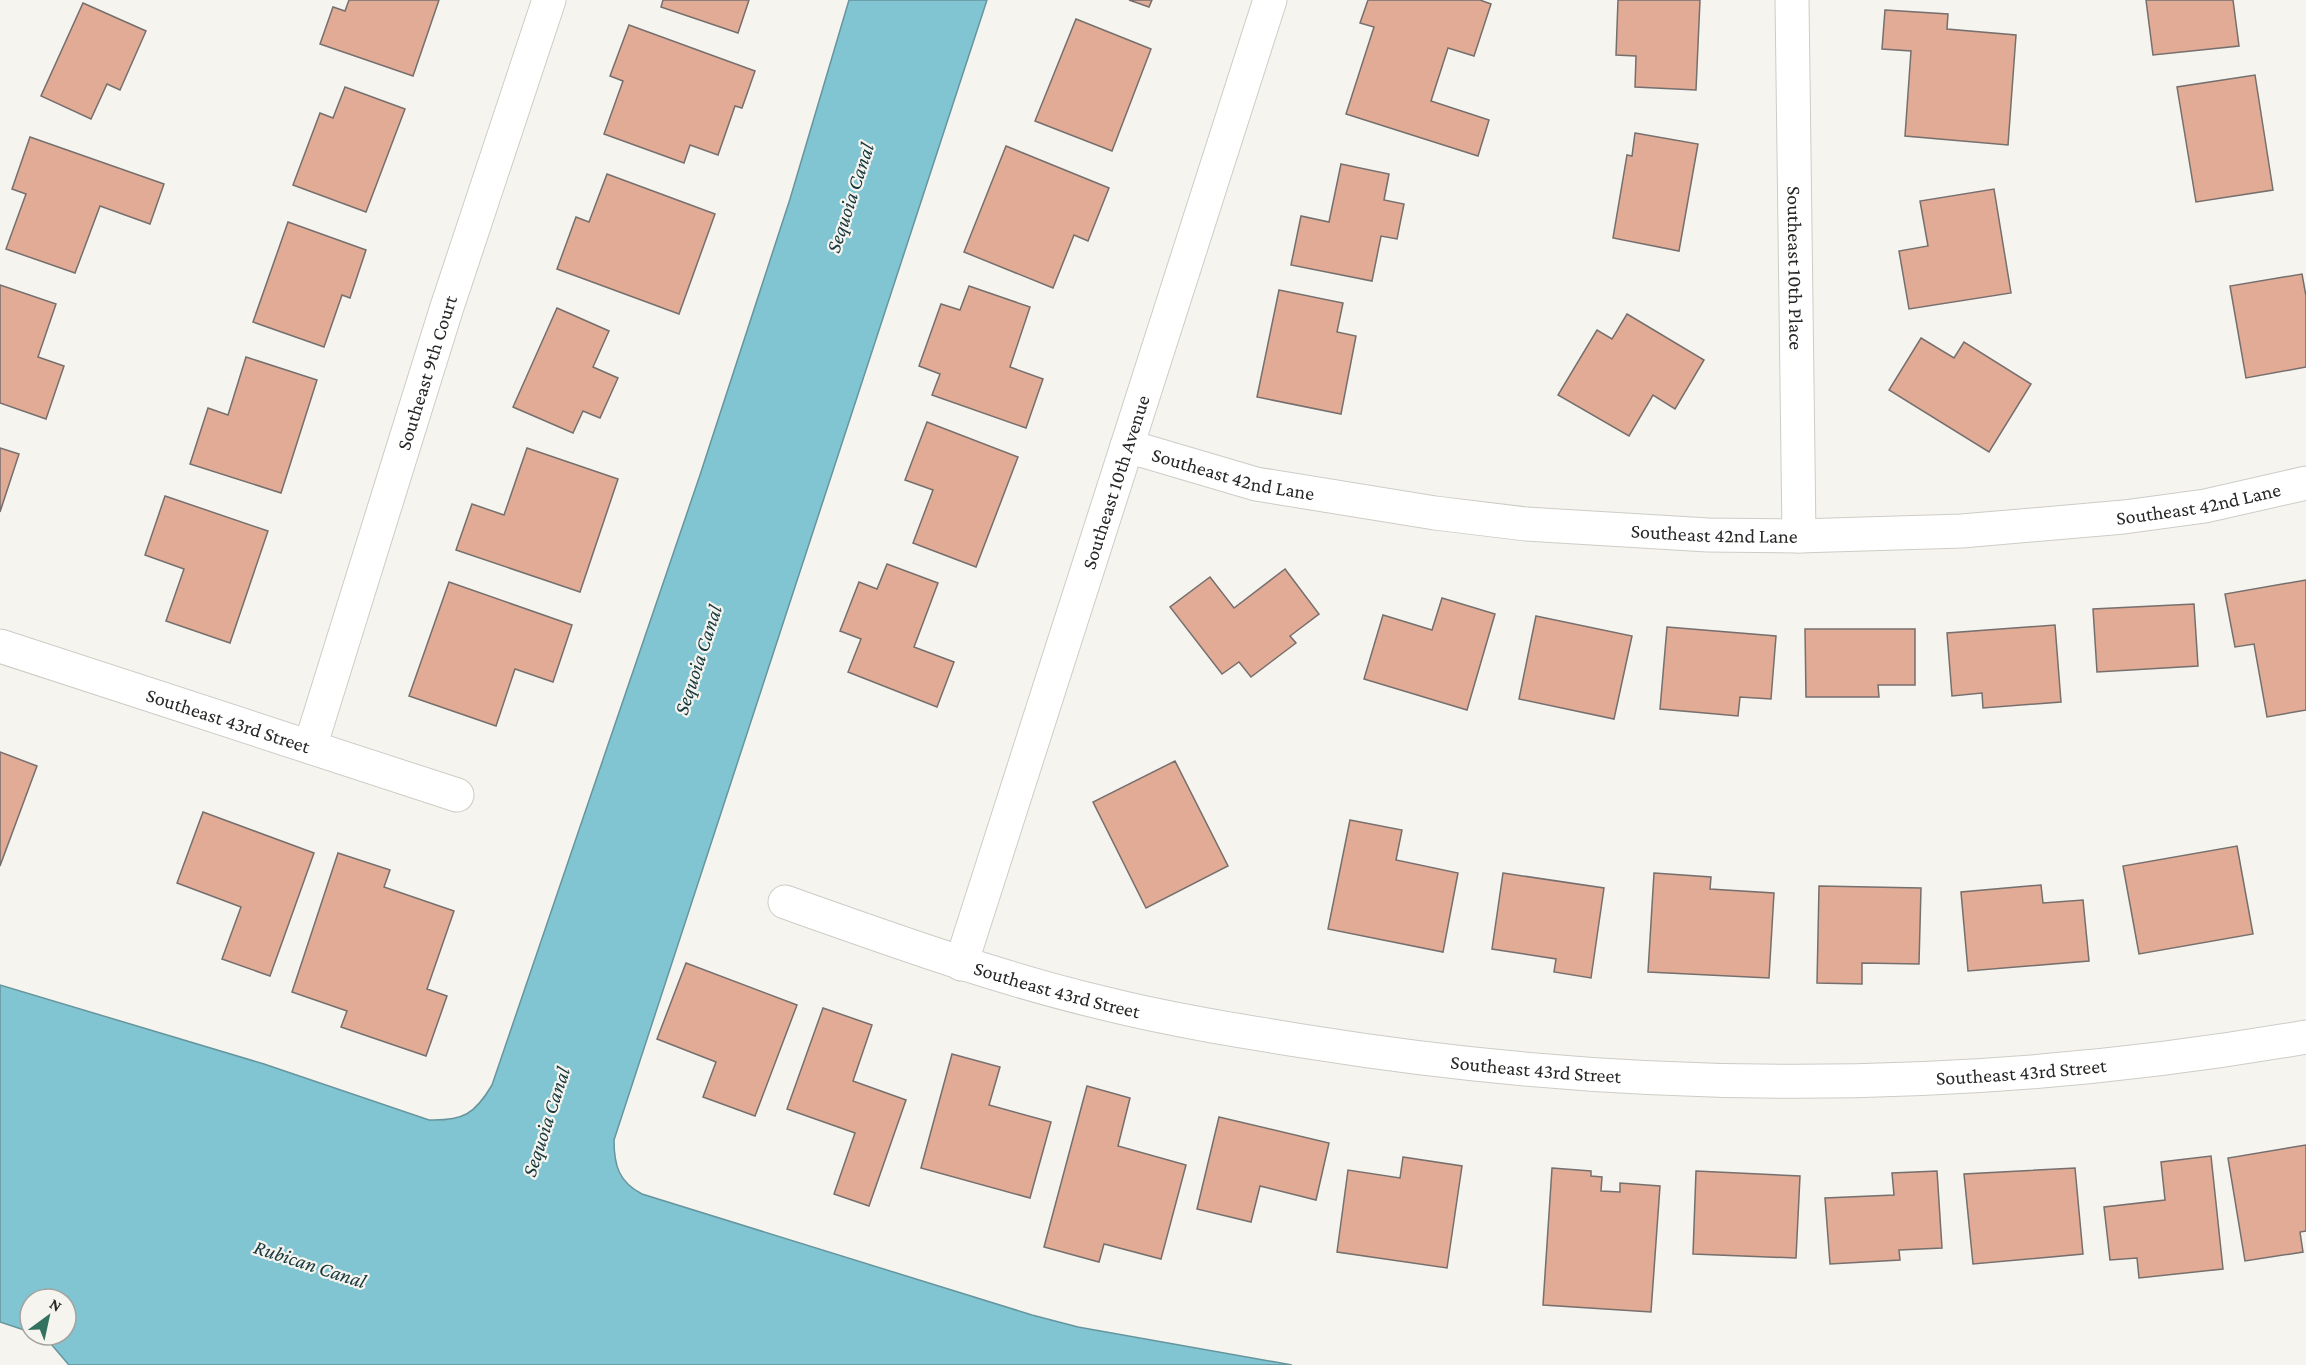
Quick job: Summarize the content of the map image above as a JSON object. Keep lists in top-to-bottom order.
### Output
{
  "streets": {
    "street": [
      "Southeast 10th Place",
      "Southeast 9th Court",
      "Southeast 42nd Lane",
      "Southeast 10th Avenue",
      "Southeast 43rd Street"
    ]
  },
  "crossings": [
    ["Southeast 10th Place", "Southeast 42nd Lane"],
    ["Southeast 9th Court", "Southeast 43rd Street"],
    ["Southeast 42nd Lane", "Southeast 10th Avenue"],
    ["Southeast 10th Avenue", "Southeast 43rd Street"]
  ],
  "water": ["Sequoia Canal", "Rubican Canal"],
  "north": "top right"
}
